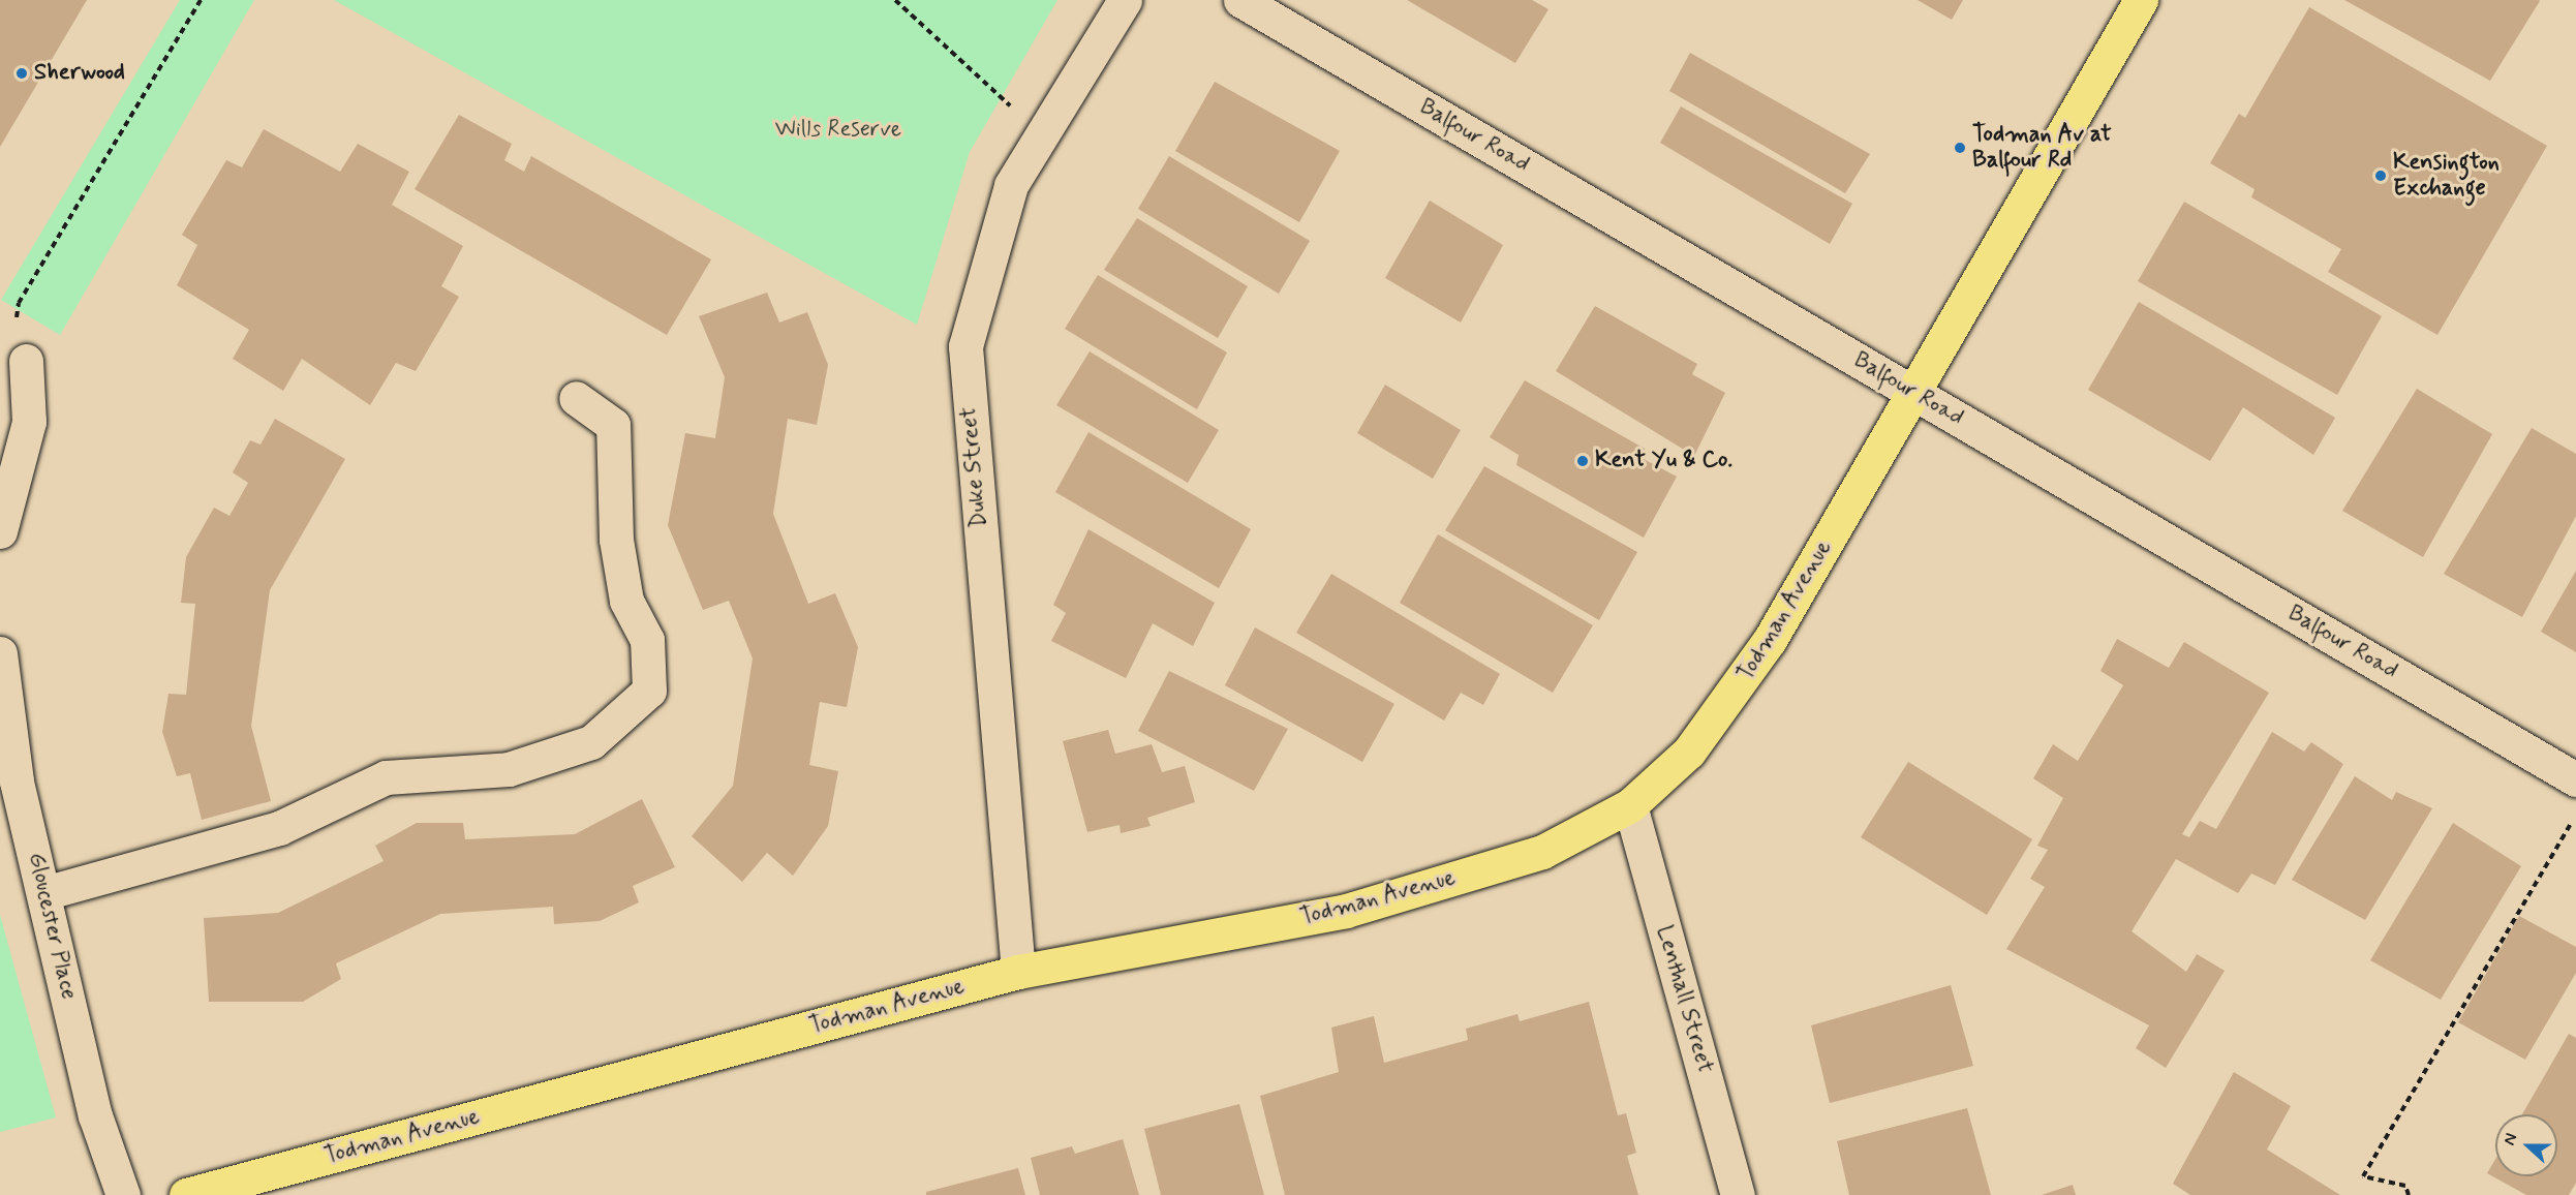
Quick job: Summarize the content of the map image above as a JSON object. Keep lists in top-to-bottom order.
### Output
{
  "streets": {
    "main road": ["Todman Avenue"],
    "street": [
      "Balfour Road",
      "Duke Street",
      "Gloucester Place",
      "Lenthall Street"
    ]
  },
  "crossings": [
    ["Balfour Road", "Todman Avenue"],
    ["Duke Street", "Todman Avenue"],
    ["Todman Avenue", "Lenthall Street"]
  ],
  "parks": ["Wills Reserve"],
  "places": [
    "Sherwood",
    "Todman Av at Balfour Rd",
    "Kensington Exchange",
    "Kent Yu & Co."
  ],
  "north": "left"
}
